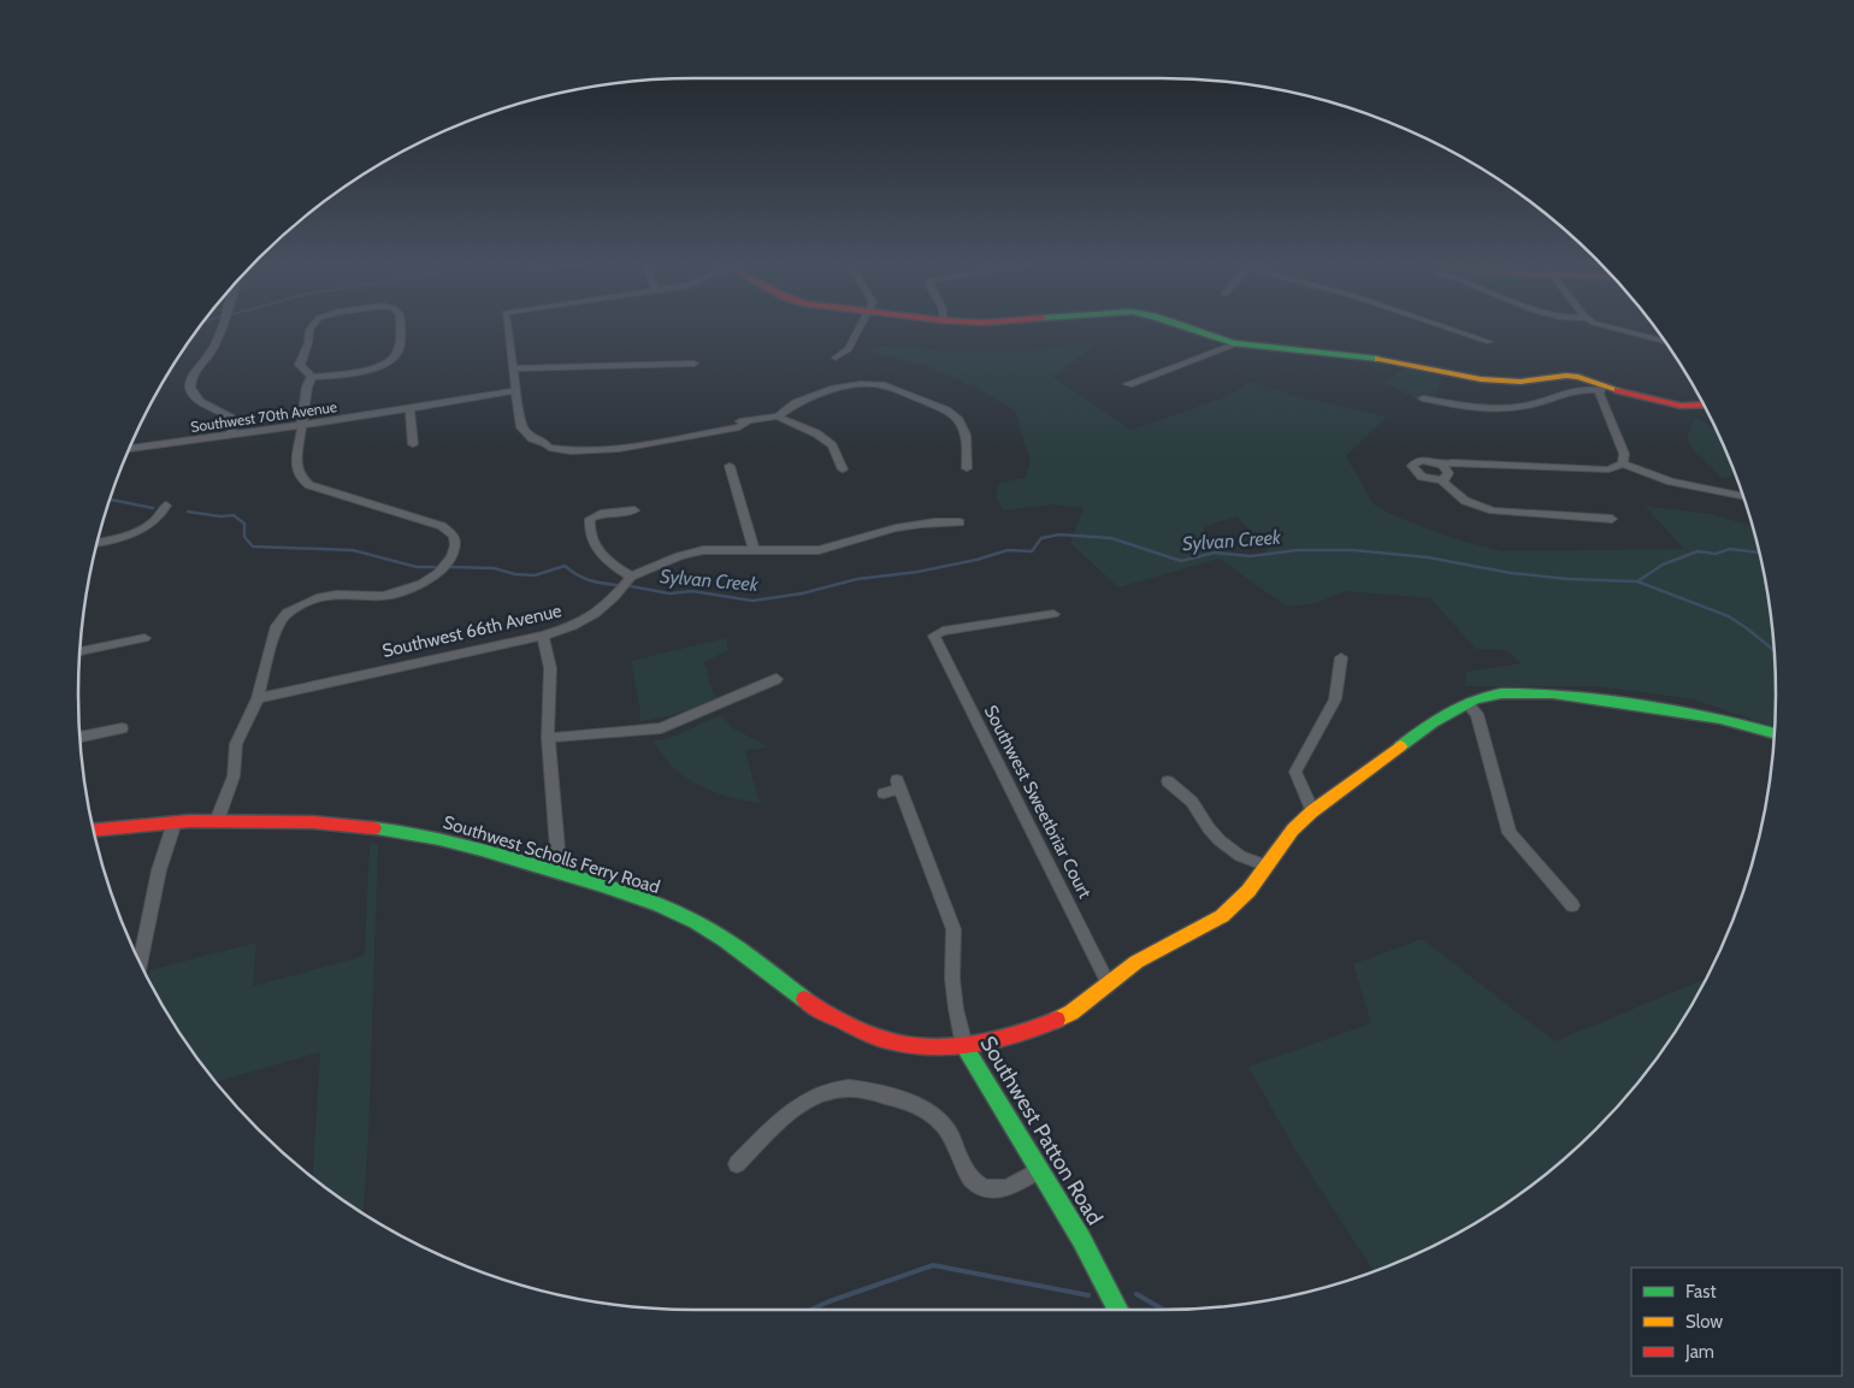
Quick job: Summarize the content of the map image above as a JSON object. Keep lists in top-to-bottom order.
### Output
{
  "streets": {
    "main road": ["Southwest Scholls Ferry Road", "Southwest Patton Road"],
    "street": ["Southwest 70th Avenue", "Southwest 66th Avenue", "Southwest Sweetbriar Court"]
  },
  "crossings": [
    ["Southwest Sweetbriar Court", "Southwest Scholls Ferry Road"],
    ["Southwest Scholls Ferry Road", "Southwest Patton Road"]
  ],
  "water": ["Sylvan Creek"],
  "legend": ["Fast", "Slow", "Jam"]
}
